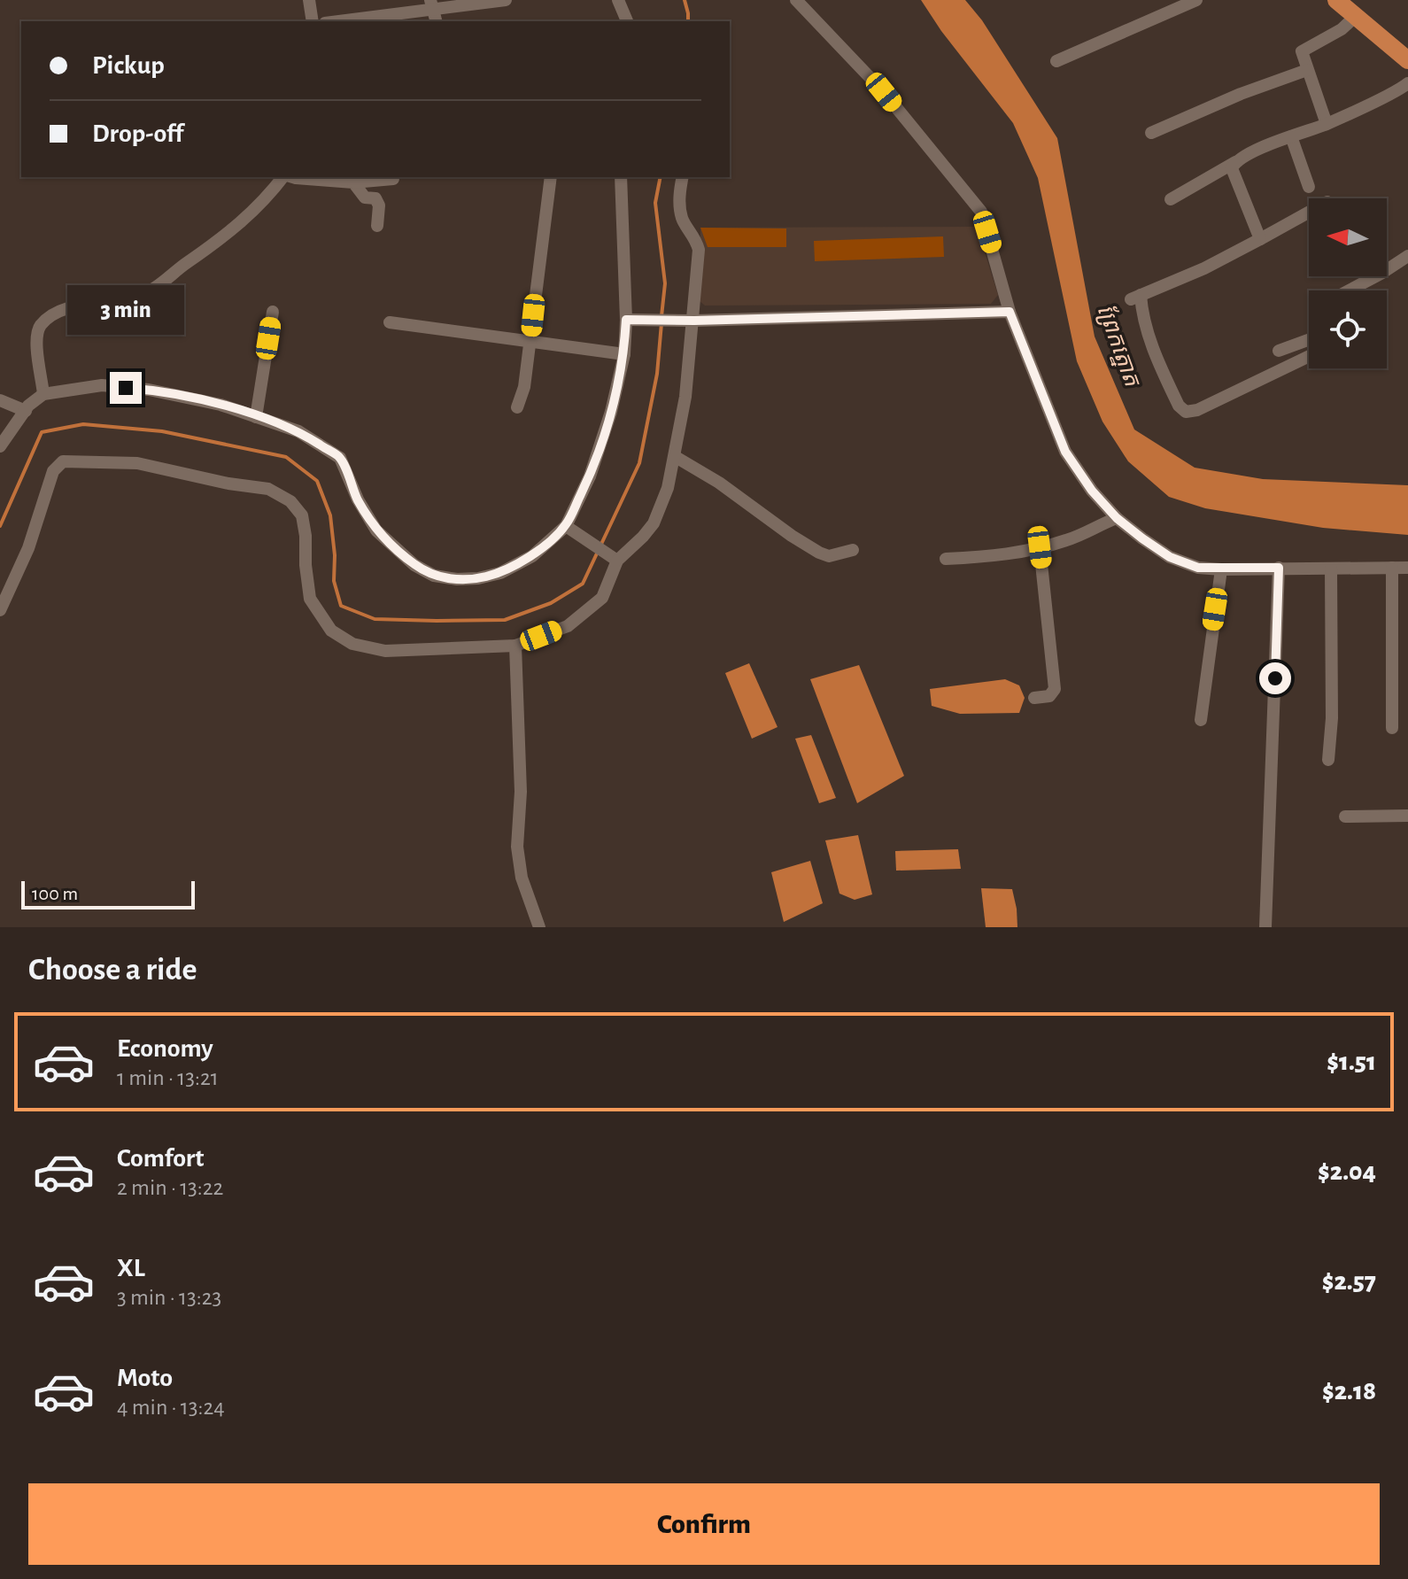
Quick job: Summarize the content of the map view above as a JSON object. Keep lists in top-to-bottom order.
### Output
{
  "water": ["ព្រែកត្នោត"],
  "scale_bar": "100 m",
  "north": "left",
  "page": {
    "banner": ["Pickup", "Drop-off"],
    "bubble": "3 min",
    "scale": "100 m",
    "heading": "Choose a ride",
    "list": [
      {
        "name": "Economy",
        "note": "1 min · 13:21",
        "value": "$1.51"
      },
      {
        "name": "Comfort",
        "note": "2 min · 13:22",
        "value": "$2.04"
      },
      {
        "name": "XL",
        "note": "3 min · 13:23",
        "value": "$2.57"
      },
      {
        "name": "Moto",
        "note": "4 min · 13:24",
        "value": "$2.18"
      }
    ],
    "buttons": "Confirm"
  }
}
